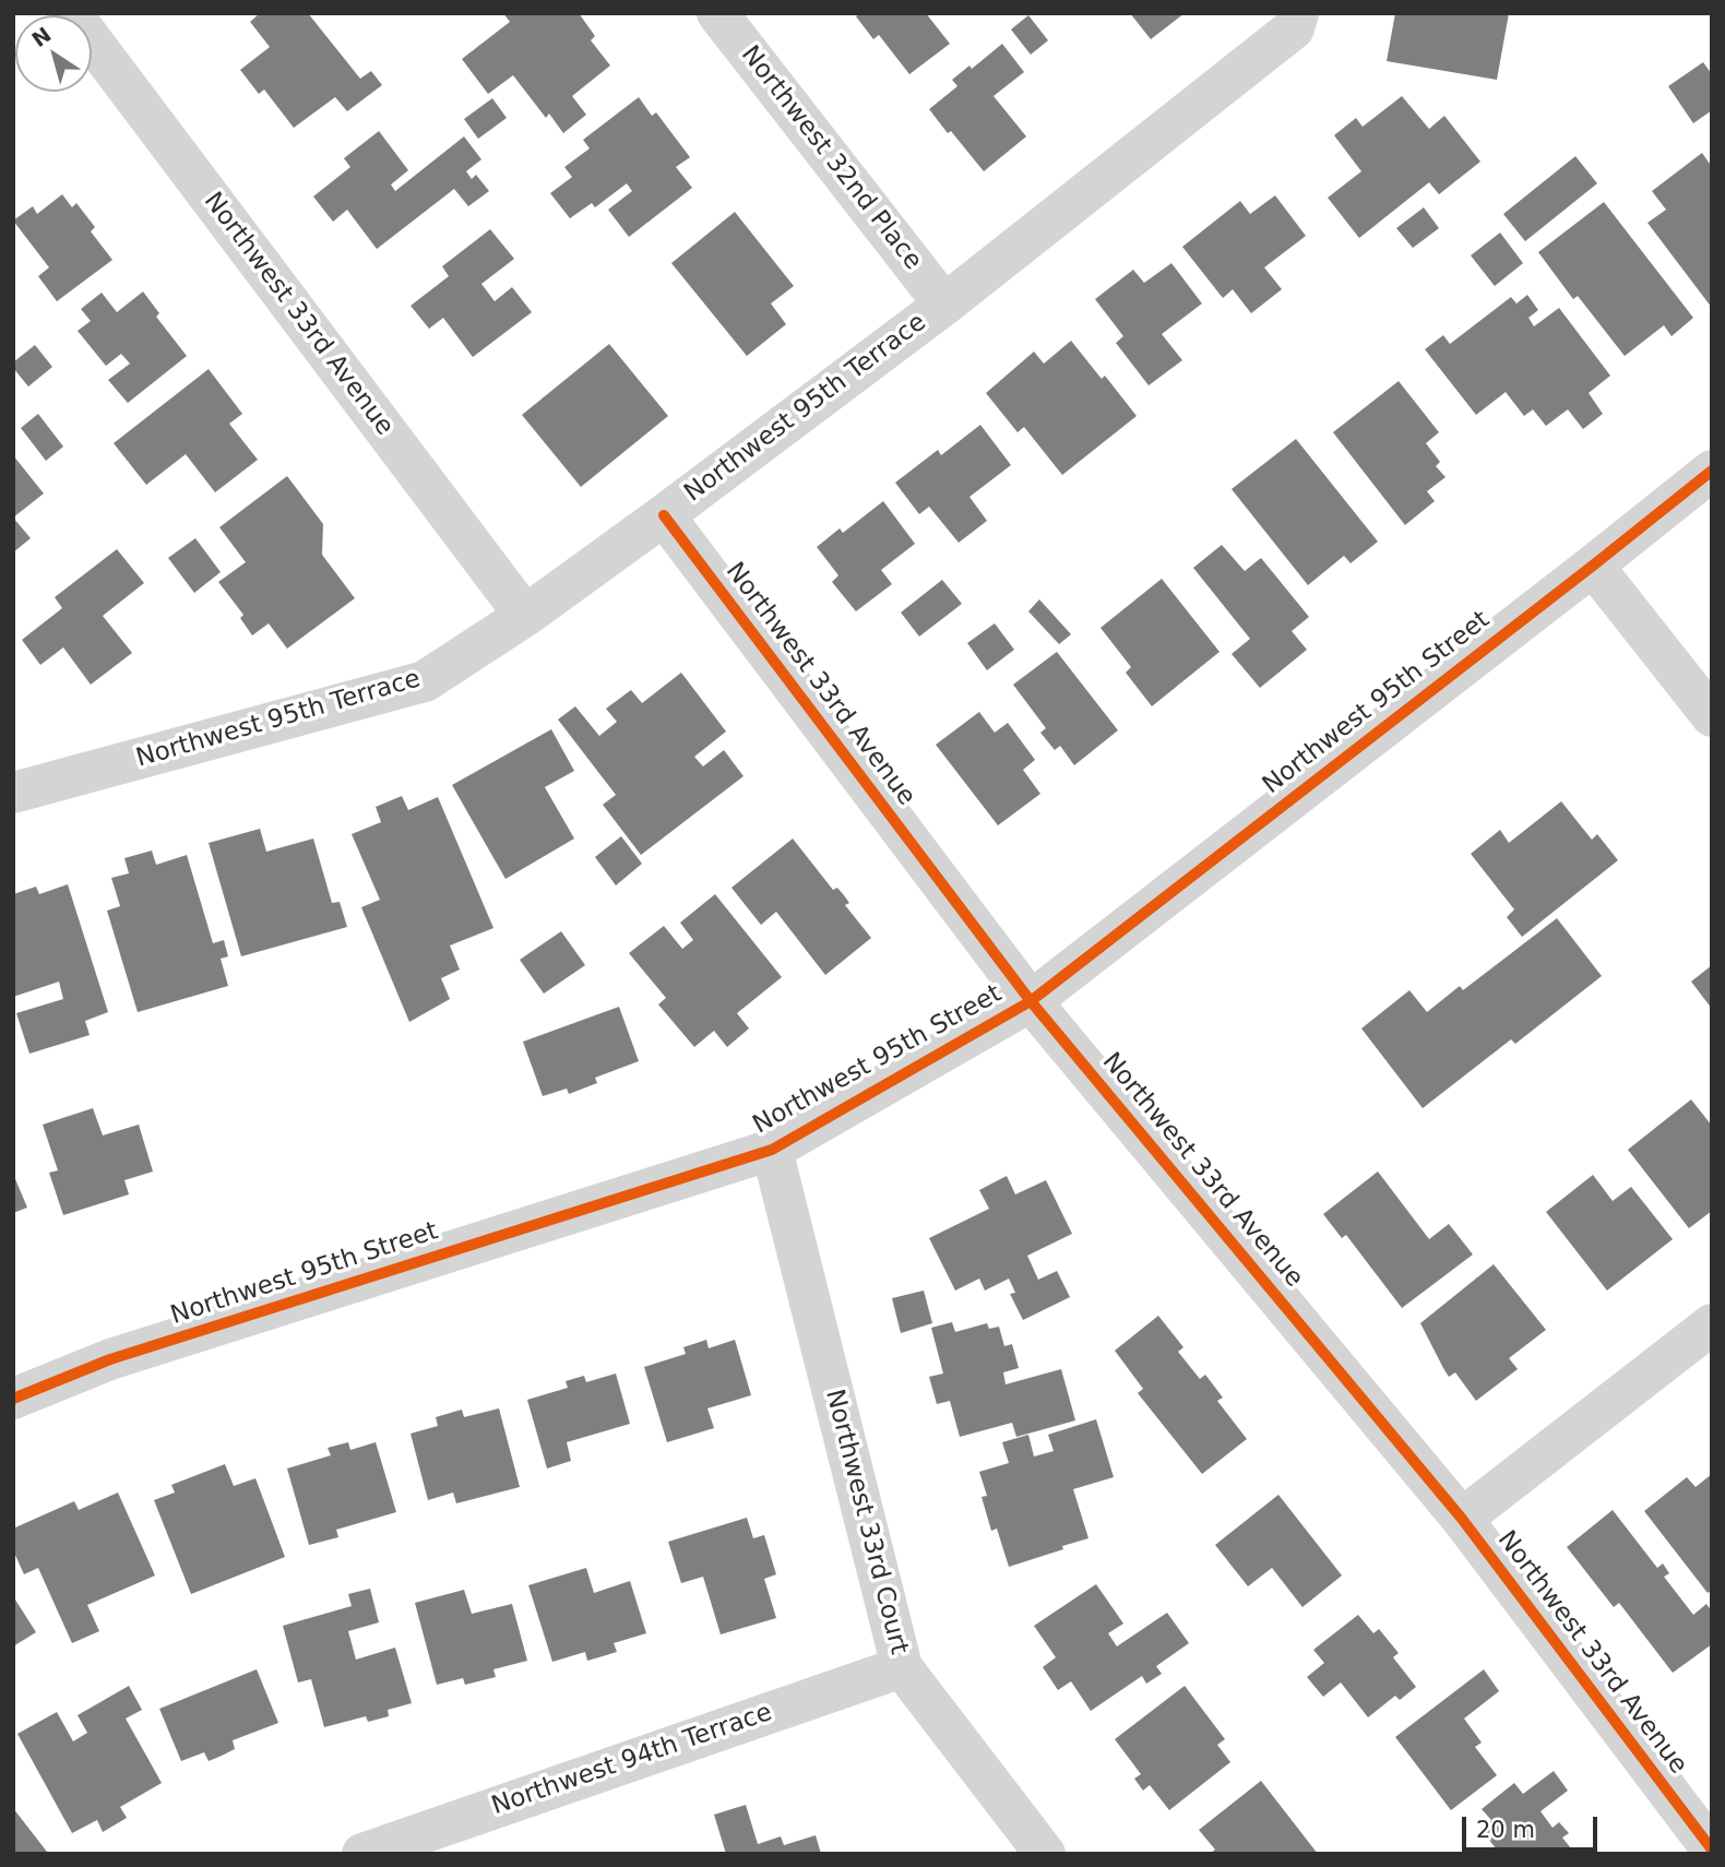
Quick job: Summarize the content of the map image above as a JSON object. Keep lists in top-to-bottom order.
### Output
{
  "streets": {
    "street": [
      "Northwest 32nd Place",
      "Northwest 33rd Avenue",
      "Northwest 95th Terrace",
      "Northwest 95th Street",
      "Northwest 33rd Court",
      "Northwest 94th Terrace"
    ]
  },
  "crossings": [
    ["Northwest 32nd Place", "Northwest 95th Terrace"],
    ["Northwest 33rd Avenue", "Northwest 95th Terrace"],
    ["Northwest 33rd Avenue", "Northwest 95th Street"],
    ["Northwest 95th Street", "Northwest 33rd Court"],
    ["Northwest 33rd Court", "Northwest 94th Terrace"]
  ],
  "scale_bar": "20 m",
  "north": "top left"
}
